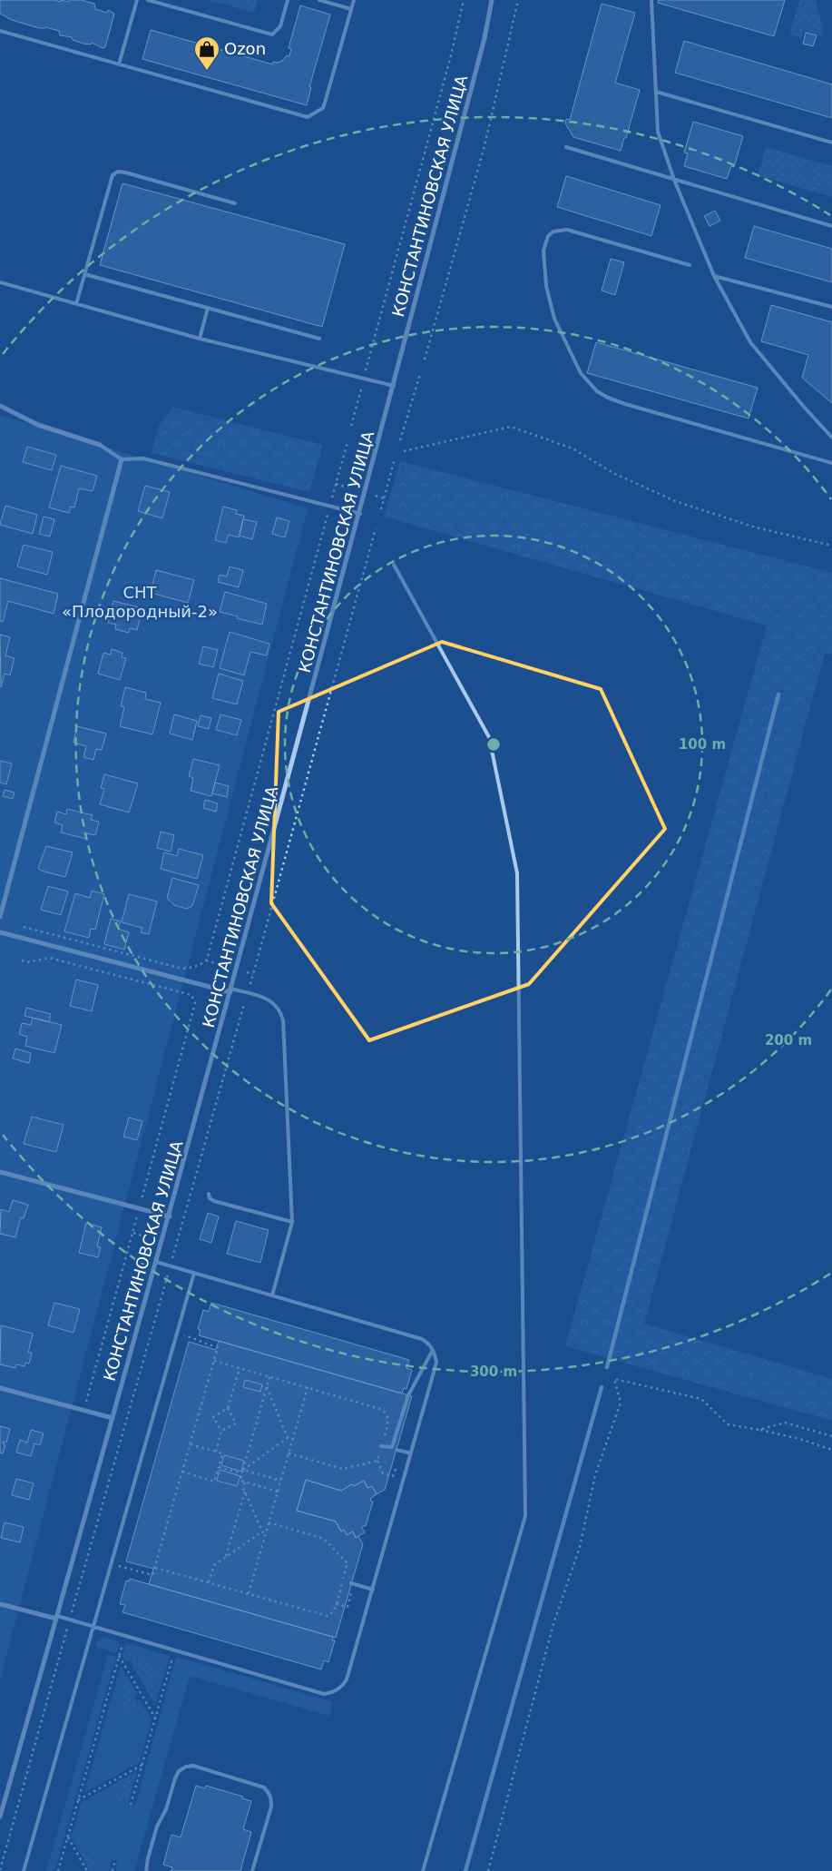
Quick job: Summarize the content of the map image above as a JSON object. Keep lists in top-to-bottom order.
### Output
{
  "streets": {
    "street": ["КОНСТАНТИНОВСКАЯ УЛИЦА"]
  },
  "parks": ["СНТ «Плодородный-2»"],
  "places": {
    "shop": ["Ozon"]
  },
  "rings": ["100 m", "200 m", "300 m"]
}
